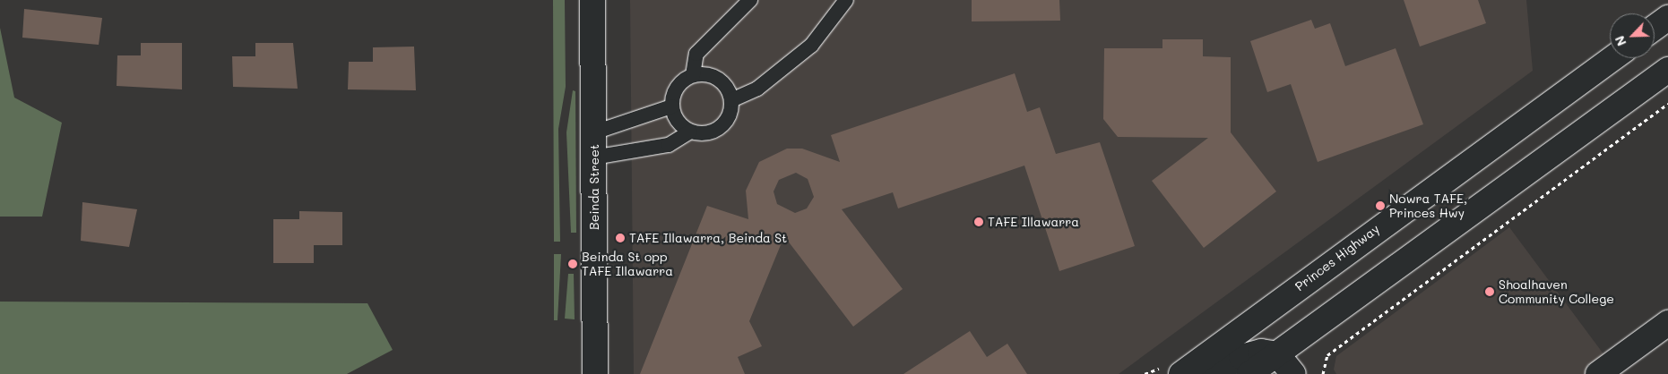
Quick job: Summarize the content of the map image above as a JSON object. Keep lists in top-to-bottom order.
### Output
{
  "streets": {
    "main road": ["Beinda Street", "Princes Highway"]
  },
  "places": [
    "Nowra TAFE, Princes Hwy",
    "TAFE Illawarra",
    "TAFE Illawarra, Beinda St",
    "Beinda St opp TAFE Illawarra",
    "Shoalhaven Community College"
  ],
  "north": "bottom left"
}
